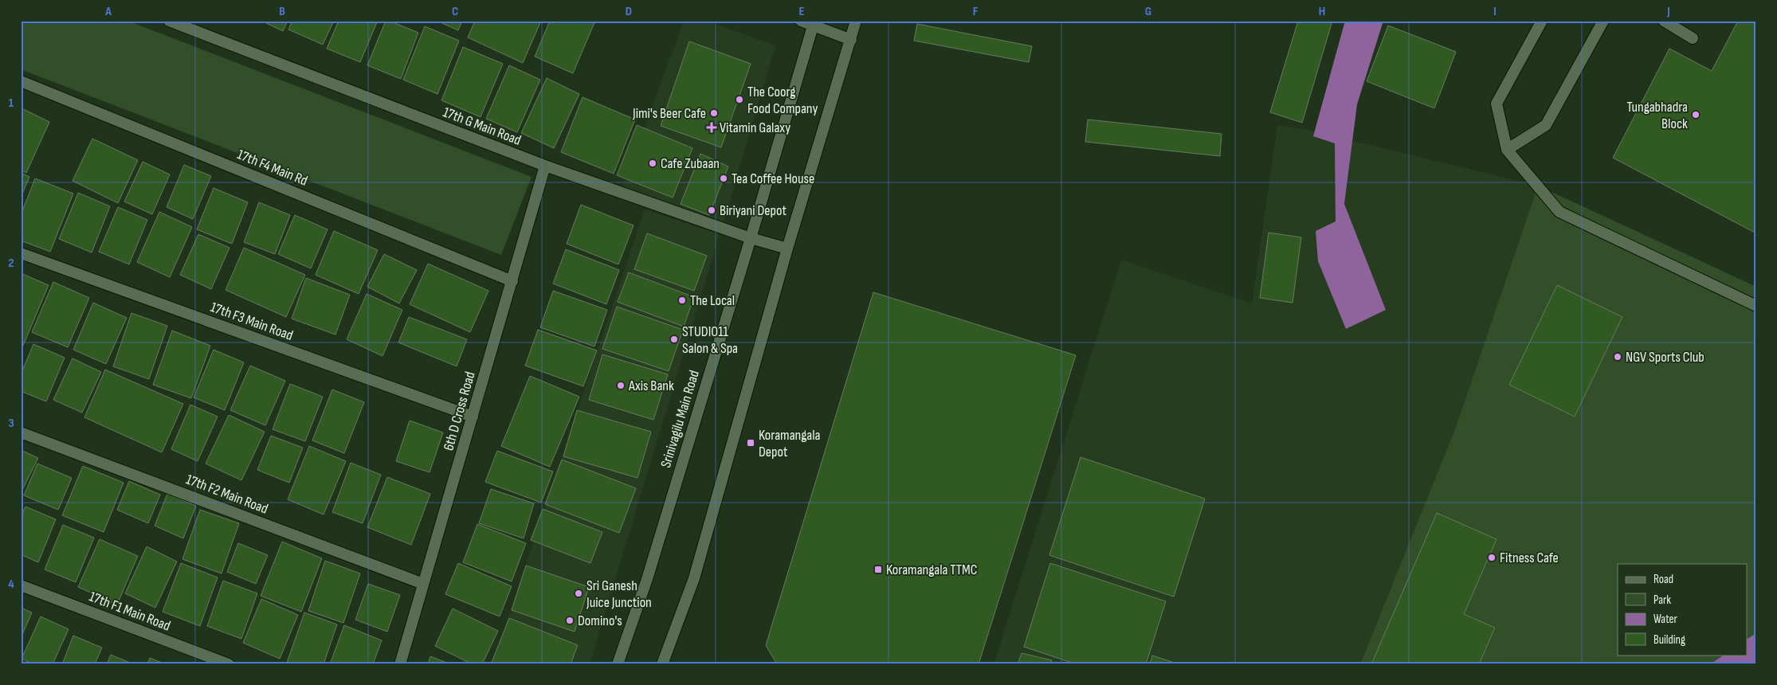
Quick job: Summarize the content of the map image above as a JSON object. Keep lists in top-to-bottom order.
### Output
{
  "streets": {
    "street": [
      "17th G Main Road",
      "17th F4 Main Rd",
      "17th F3 Main Road",
      "6th D Cross Road",
      "Srinivagilu Main Road",
      "17th F2 Main Road",
      "17th F1 Main Road"
    ]
  },
  "crossings": [
    ["17th G Main Road", "6th D Cross Road"],
    ["17th G Main Road", "Srinivagilu Main Road"],
    ["17th F4 Main Rd", "6th D Cross Road"],
    ["17th F3 Main Road", "6th D Cross Road"],
    ["6th D Cross Road", "17th F2 Main Road"]
  ],
  "places": {
    "other": [
      "The Coorg Food Company",
      "Jimi's Beer Cafe",
      "Tungabhadra Block",
      "Cafe Zubaan",
      "Tea Coffee House",
      "Biriyani Depot",
      "The Local",
      "STUDIO11 Salon & Spa",
      "NGV Sports Club",
      "Axis Bank",
      "Fitness Cafe",
      "Sri Ganesh Juice Junction",
      "Domino's"
    ],
    "health": ["Vitamin Galaxy"],
    "transit": ["Koramangala Depot", "Koramangala TTMC"]
  },
  "legend": [
    "Road",
    "Park",
    "Water",
    "Building"
  ],
  "grid": {
    "columns": [
      "A",
      "B",
      "C",
      "D",
      "E",
      "F",
      "G",
      "H",
      "I",
      "J"
    ],
    "rows": [
      "1",
      "2",
      "3",
      "4"
    ]
  }
}
